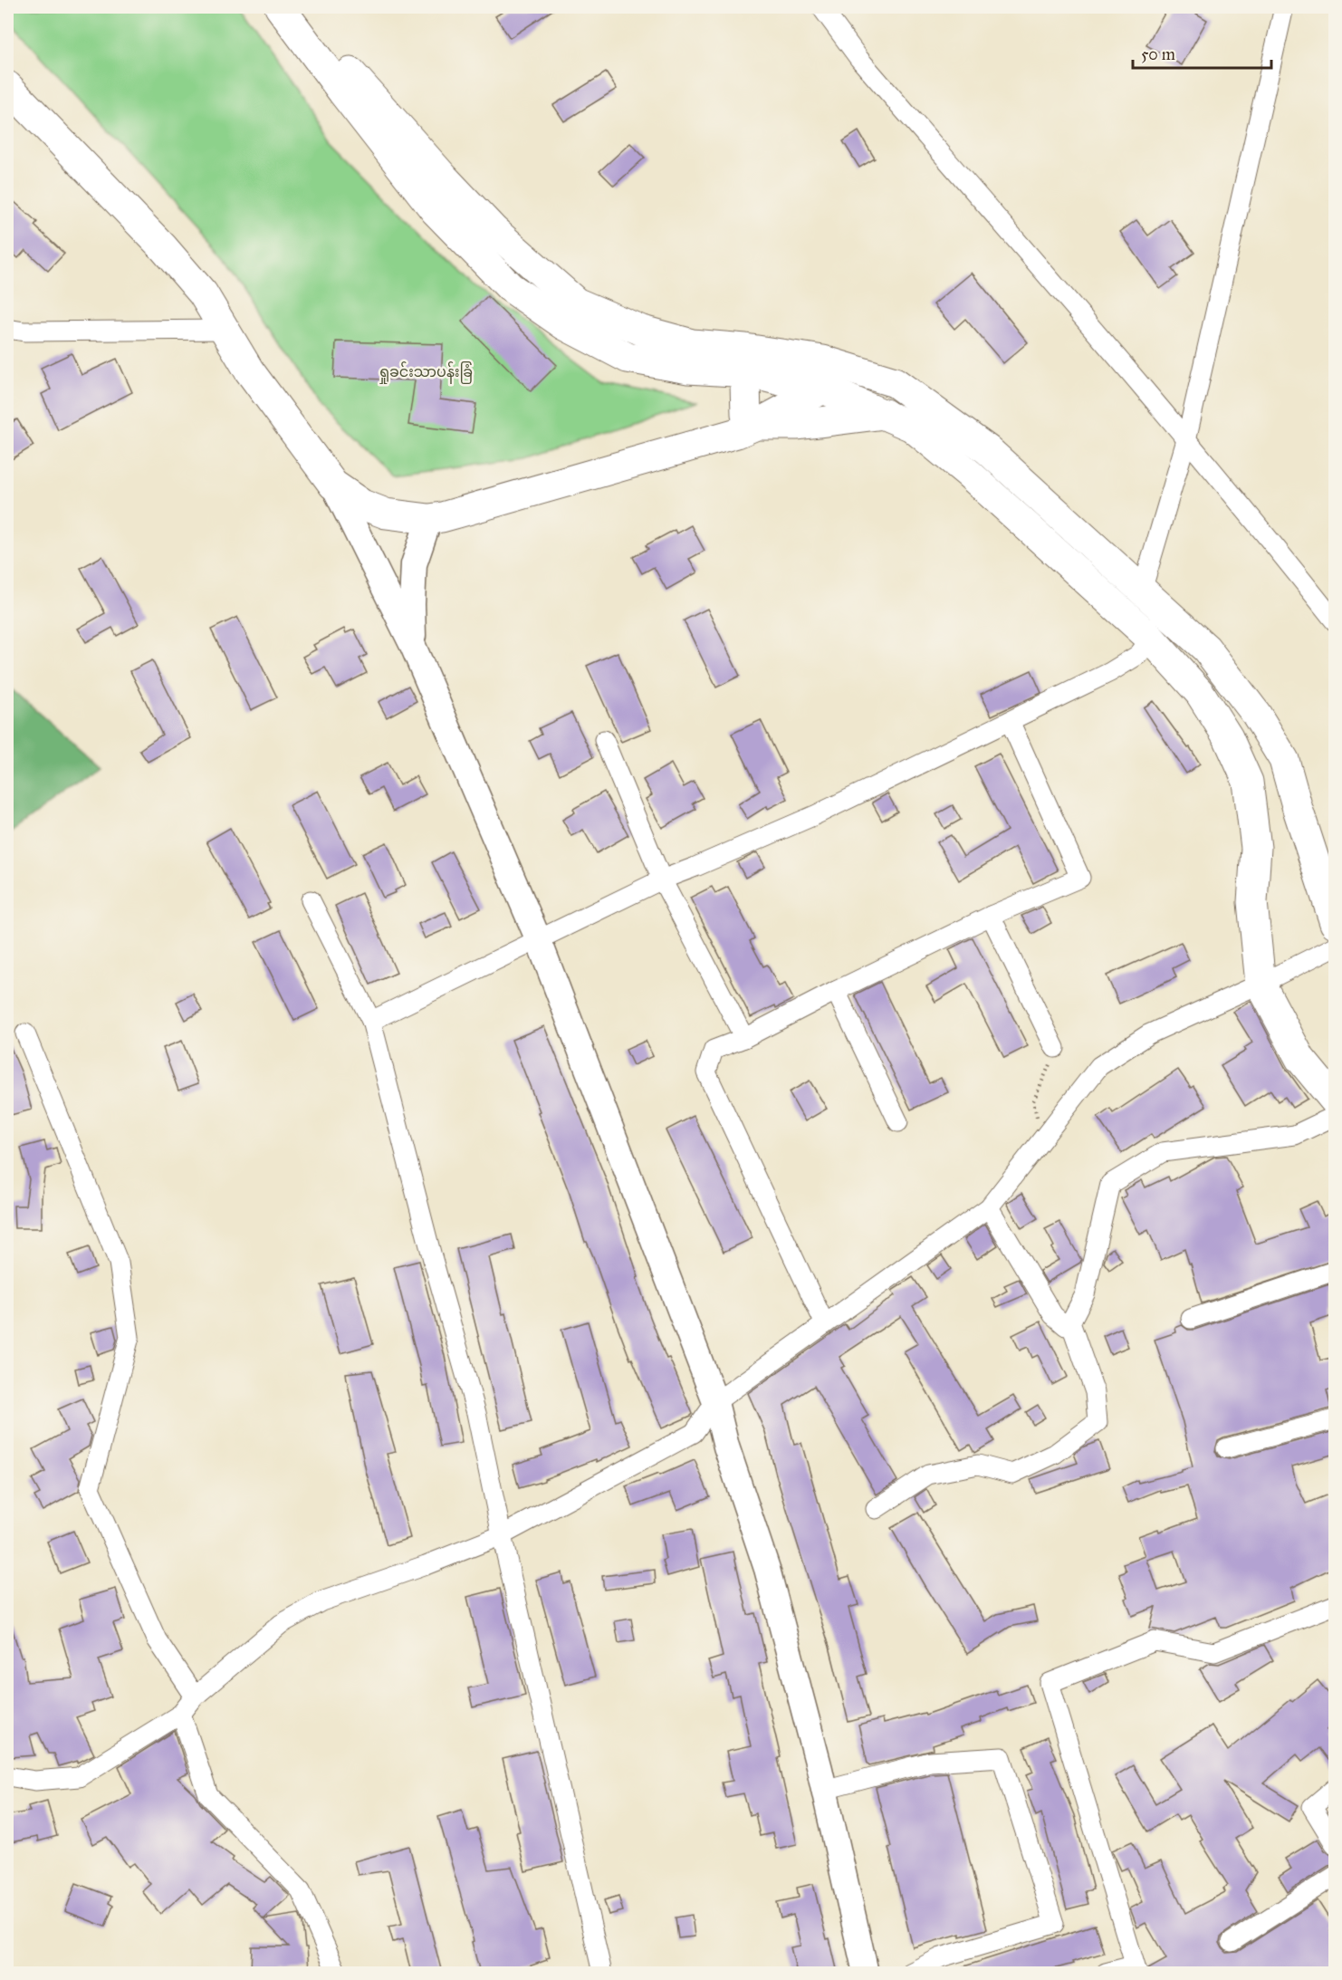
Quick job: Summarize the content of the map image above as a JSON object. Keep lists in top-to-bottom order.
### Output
{
  "parks": ["ရှုခင်းသာပန်းခြံ"],
  "scale_bar": "50 m"
}
